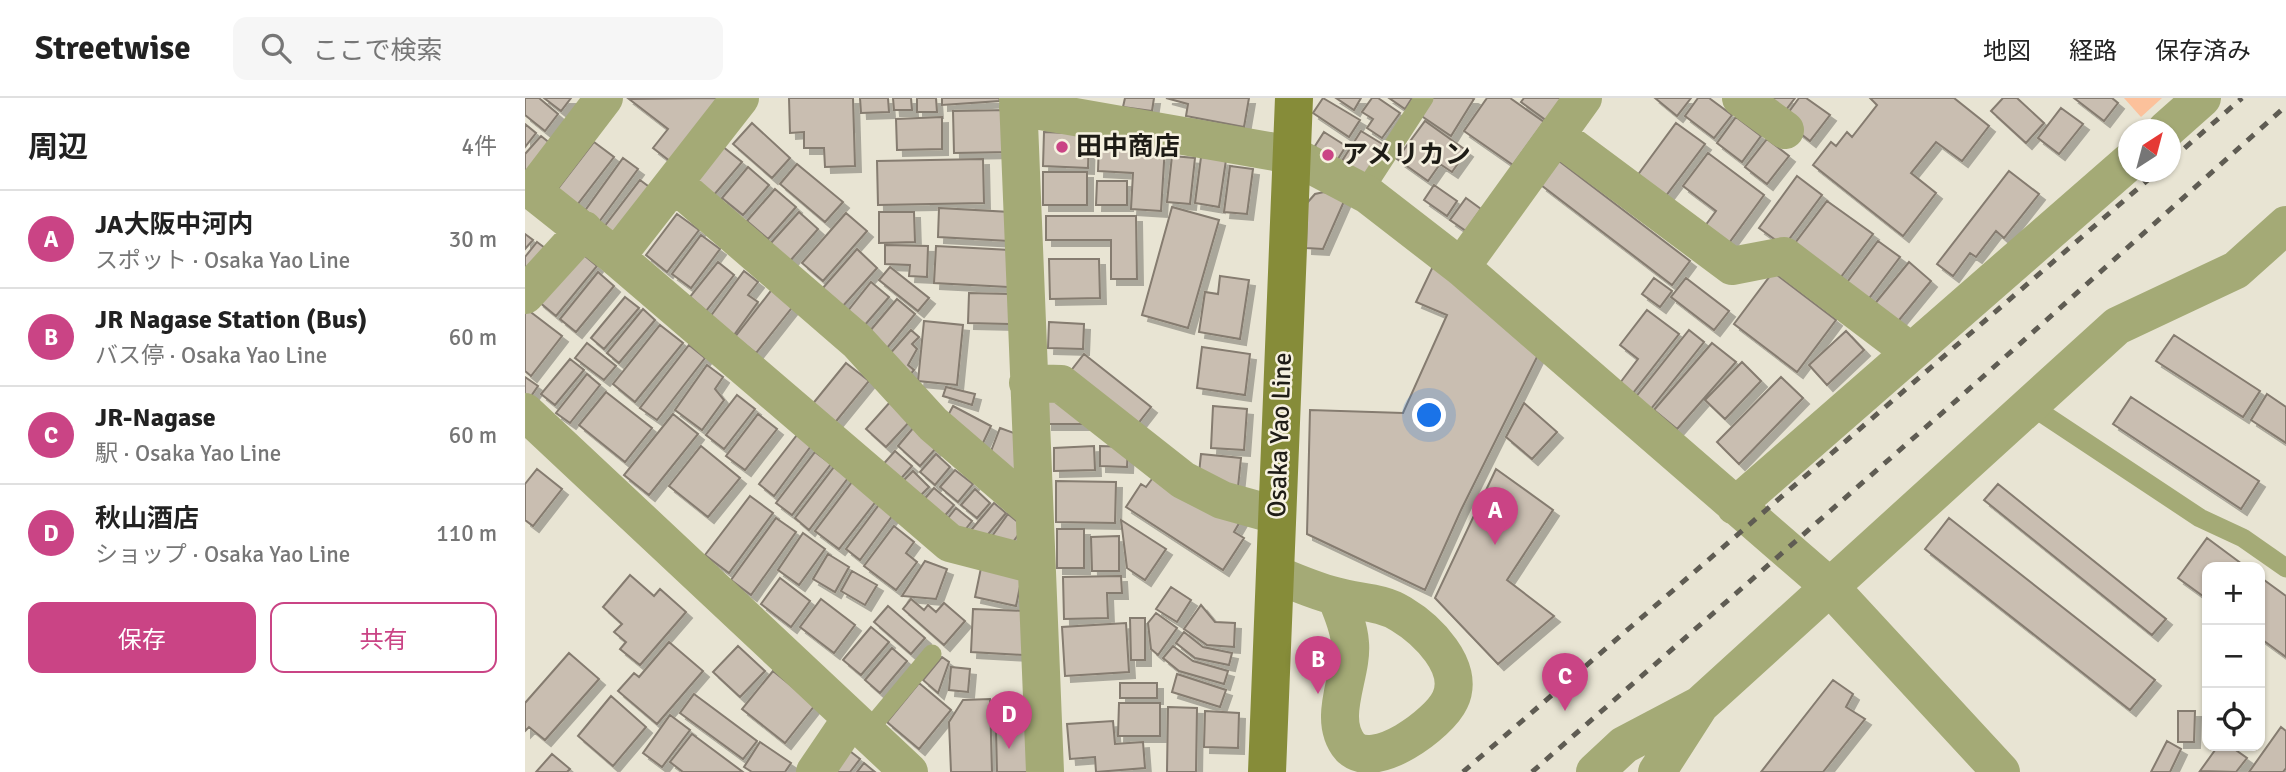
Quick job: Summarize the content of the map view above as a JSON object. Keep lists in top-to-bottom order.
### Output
{
  "streets": {
    "main road": ["Osaka Yao Line"]
  },
  "places": ["田中商店", "アメリカン"],
  "north": "top right",
  "page": {
    "header": "Streetwise",
    "search": "ここで検索",
    "nav": ["地図", "経路", "保存済み"],
    "heading": ["周辺", "4件"],
    "list": [
      {
        "mark": "A",
        "name": "JA大阪中河内",
        "note": "スポット · Osaka Yao Line",
        "value": "30 m"
      },
      {
        "mark": "B",
        "name": "JR Nagase Station (Bus)",
        "note": "バス停 · Osaka Yao Line",
        "value": "60 m"
      },
      {
        "mark": "C",
        "name": "JR-Nagase",
        "note": "駅 · Osaka Yao Line",
        "value": "60 m"
      },
      {
        "mark": "D",
        "name": "秋山酒店",
        "note": "ショップ · Osaka Yao Line",
        "value": "110 m"
      }
    ],
    "pins": [
      "A",
      "B",
      "C",
      "D"
    ],
    "map_buttons": ["+", "−"],
    "buttons": ["保存", "共有"]
  }
}
